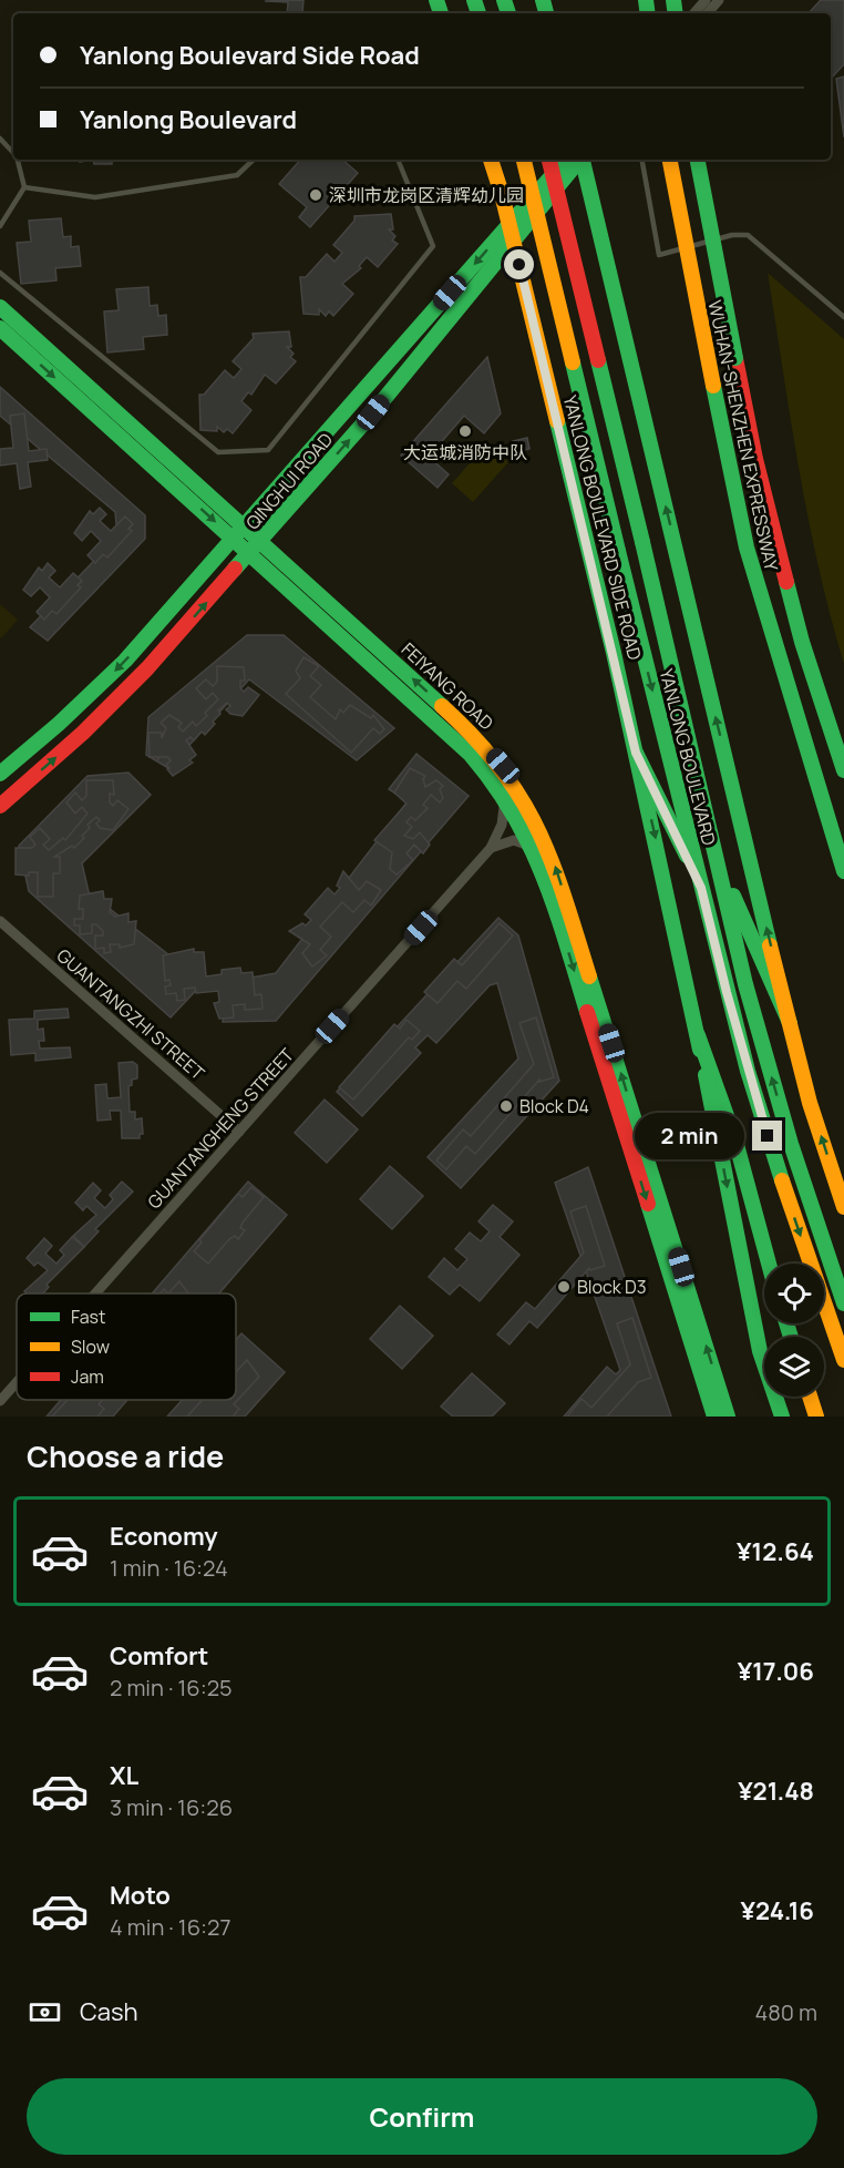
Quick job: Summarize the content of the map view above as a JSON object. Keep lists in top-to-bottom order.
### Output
{
  "streets": {
    "main road": [
      "WUHAN-SHENZHEN EXPRESSWAY",
      "QINGHUI ROAD",
      "YANLONG BOULEVARD SIDE ROAD",
      "FEIYANG ROAD",
      "YANLONG BOULEVARD"
    ],
    "street": ["GUANTANGZHI STREET", "GUANTANGHENG STREET"]
  },
  "crossings": [
    ["QINGHUI ROAD", "YANLONG BOULEVARD SIDE ROAD"],
    ["QINGHUI ROAD", "FEIYANG ROAD"],
    ["FEIYANG ROAD", "GUANTANGHENG STREET"],
    ["GUANTANGZHI STREET", "GUANTANGHENG STREET"]
  ],
  "places": [
    "深圳市龙岗区清辉幼儿园",
    "大运城消防中队",
    "Block D4",
    "Block D3"
  ],
  "legend": ["Fast", "Slow", "Jam"],
  "page": {
    "banner": ["Yanlong Boulevard Side Road", "Yanlong Boulevard"],
    "bubble": "2 min",
    "heading": "Choose a ride",
    "list": [
      {
        "name": "Economy",
        "note": "1 min · 16:24",
        "value": "¥12.64"
      },
      {
        "name": "Comfort",
        "note": "2 min · 16:25",
        "value": "¥17.06"
      },
      {
        "name": "XL",
        "note": "3 min · 16:26",
        "value": "¥21.48"
      },
      {
        "name": "Moto",
        "note": "4 min · 16:27",
        "value": "¥24.16"
      }
    ],
    "pay": ["Cash", "480 m"],
    "buttons": "Confirm"
  }
}
